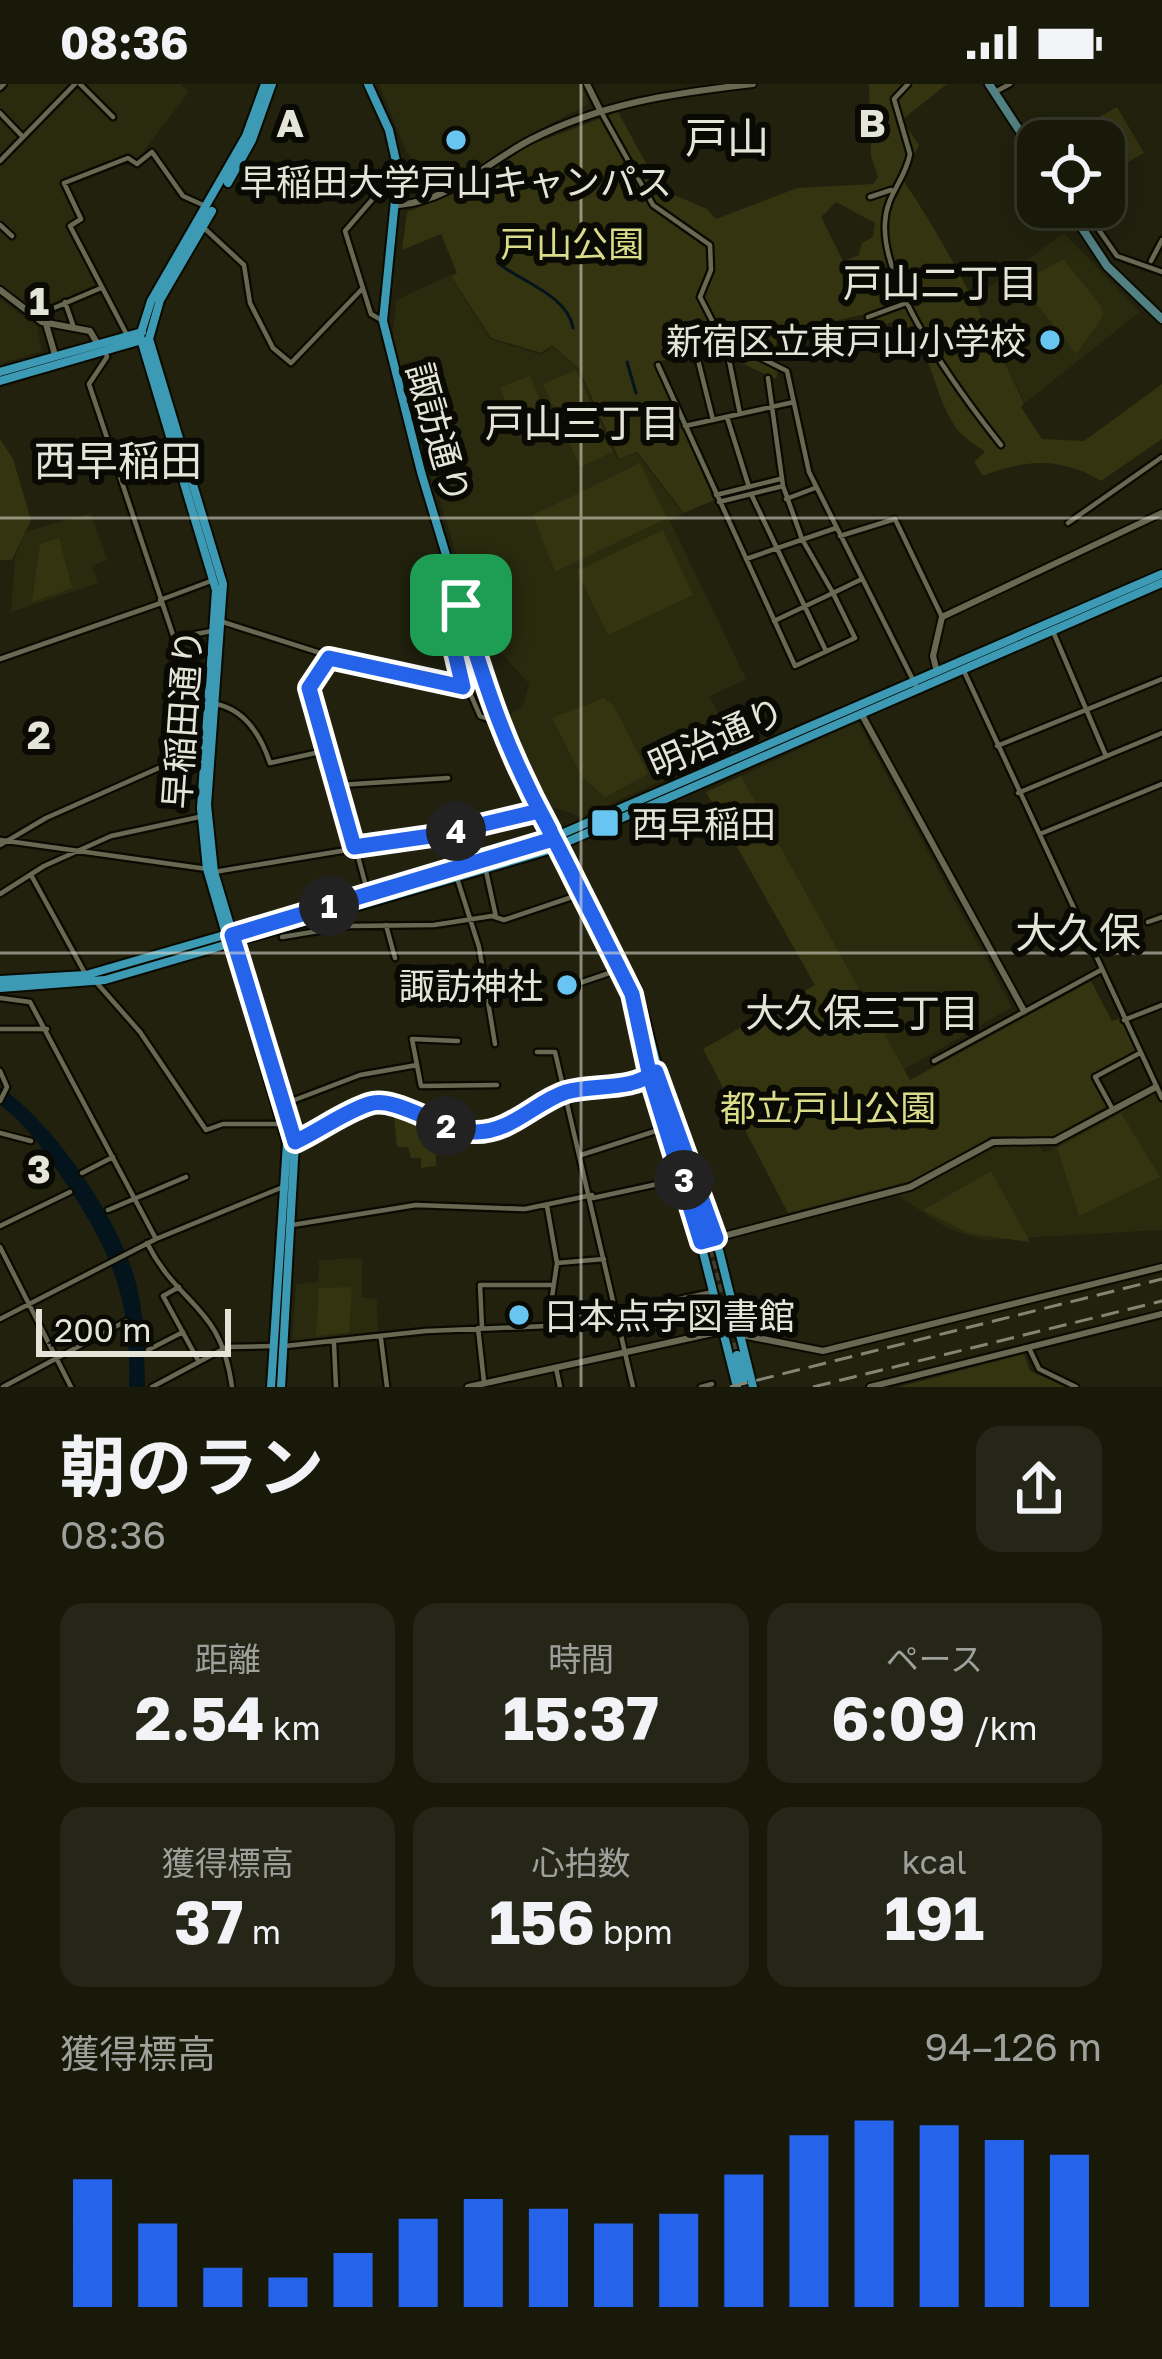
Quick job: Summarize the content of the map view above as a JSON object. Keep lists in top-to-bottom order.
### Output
{
  "streets": {
    "main road": ["諏訪通り", "早稲田通り", "明治通り"]
  },
  "crossings": [
    ["諏訪通り", "明治通り"],
    ["早稲田通り", "明治通り"]
  ],
  "districts": [
    "戸山",
    "戸山二丁目",
    "戸山三丁目",
    "西早稲田",
    "大久保",
    "大久保三丁目"
  ],
  "parks": ["戸山公園", "都立戸山公園"],
  "places": {
    "other": [
      "早稲田大学戸山キャンパス",
      "新宿区立東戸山小学校",
      "諏訪神社",
      "日本点字図書館"
    ],
    "transit": ["西早稲田"]
  },
  "scale_bar": "200 m",
  "page": {
    "status": "08:36",
    "pins": [
      "4",
      "1",
      "2",
      "3"
    ],
    "scale": "200 m",
    "heading": ["朝のラン", "08:36"],
    "stats": [
      ["距離", "2.54 km"],
      ["時間", "15:37"],
      ["ペース", "6:09 /km"],
      ["獲得標高", "37 m"],
      ["心拍数", "156 bpm"],
      ["kcal", "191"]
    ],
    "chart": ["獲得標高", "94–126 m"]
  },
  "grid": {
    "columns": ["A", "B"],
    "rows": ["1", "2", "3"]
  }
}
